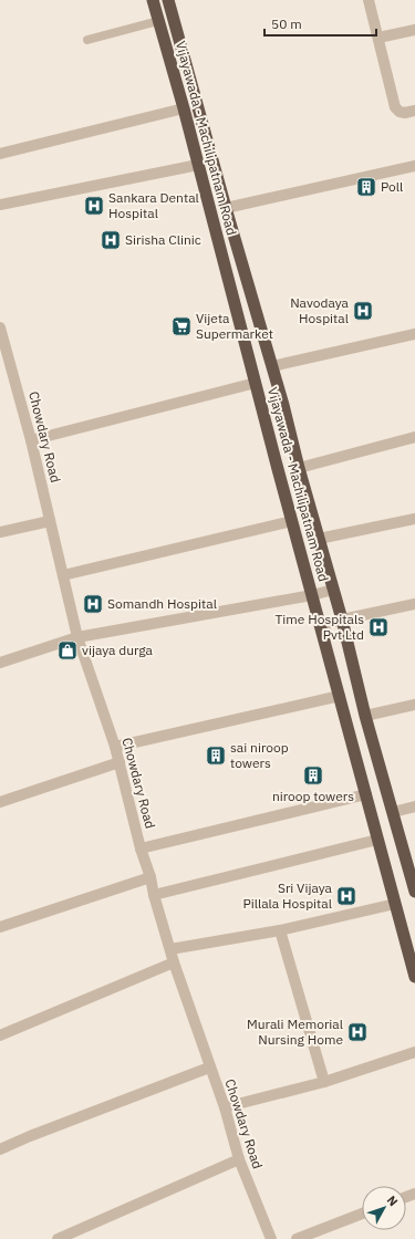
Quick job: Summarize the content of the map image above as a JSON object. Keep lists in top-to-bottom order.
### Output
{
  "streets": {
    "highway": ["Vijayawada - Machilipatnam Road"],
    "street": ["Chowdary Road"]
  },
  "places": {
    "building": ["Poll", "sai niroop towers", "niroop towers"],
    "hospital": [
      "Sankara Dental Hospital",
      "Sirisha Clinic",
      "Navodaya Hospital",
      "Somandh Hospital",
      "Time Hospitals Pvt Ltd",
      "Sri Vijaya Pillala Hospital",
      "Murali Memorial Nursing Home"
    ],
    "supermarket": ["Vijeta Supermarket"],
    "shop": ["vijaya durga"]
  },
  "scale_bar": "50 m",
  "north": "top right"
}
